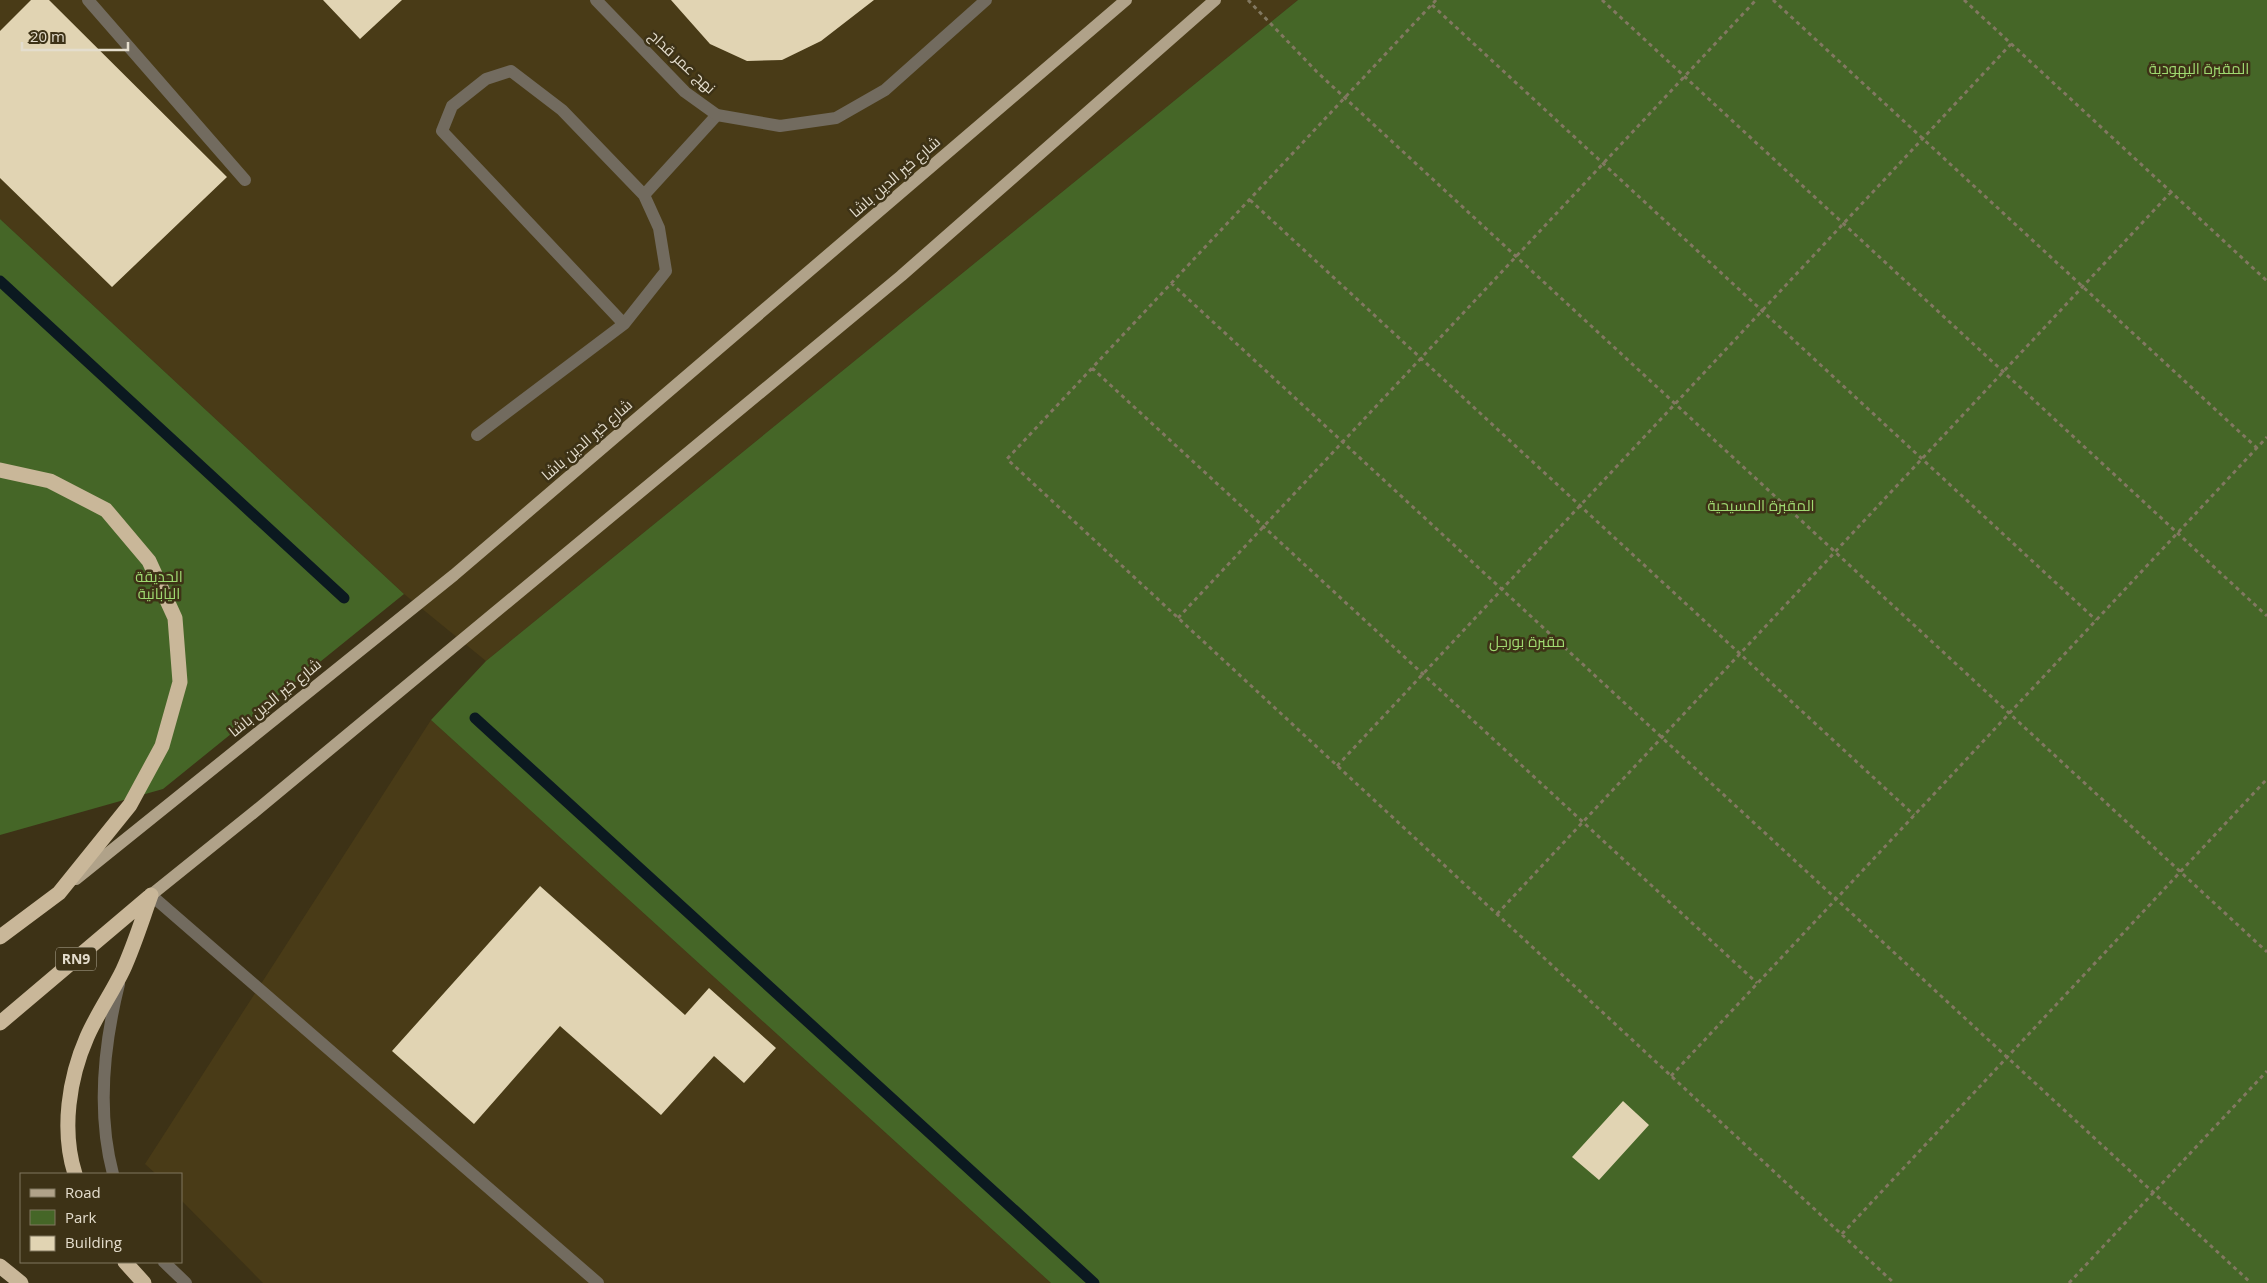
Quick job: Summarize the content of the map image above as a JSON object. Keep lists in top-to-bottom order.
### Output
{
  "streets": {
    "highway": ["RN9"],
    "main road": ["شارع خير الدين باشا"],
    "street": ["نهج عمر قداح"]
  },
  "parks": [
    "المقبرة اليهودية",
    "المقبرة المسيحية",
    "الحديقة اليابانية",
    "مقبرة بورجل"
  ],
  "legend": ["Road", "Park", "Building"],
  "scale_bar": "20 m"
}
